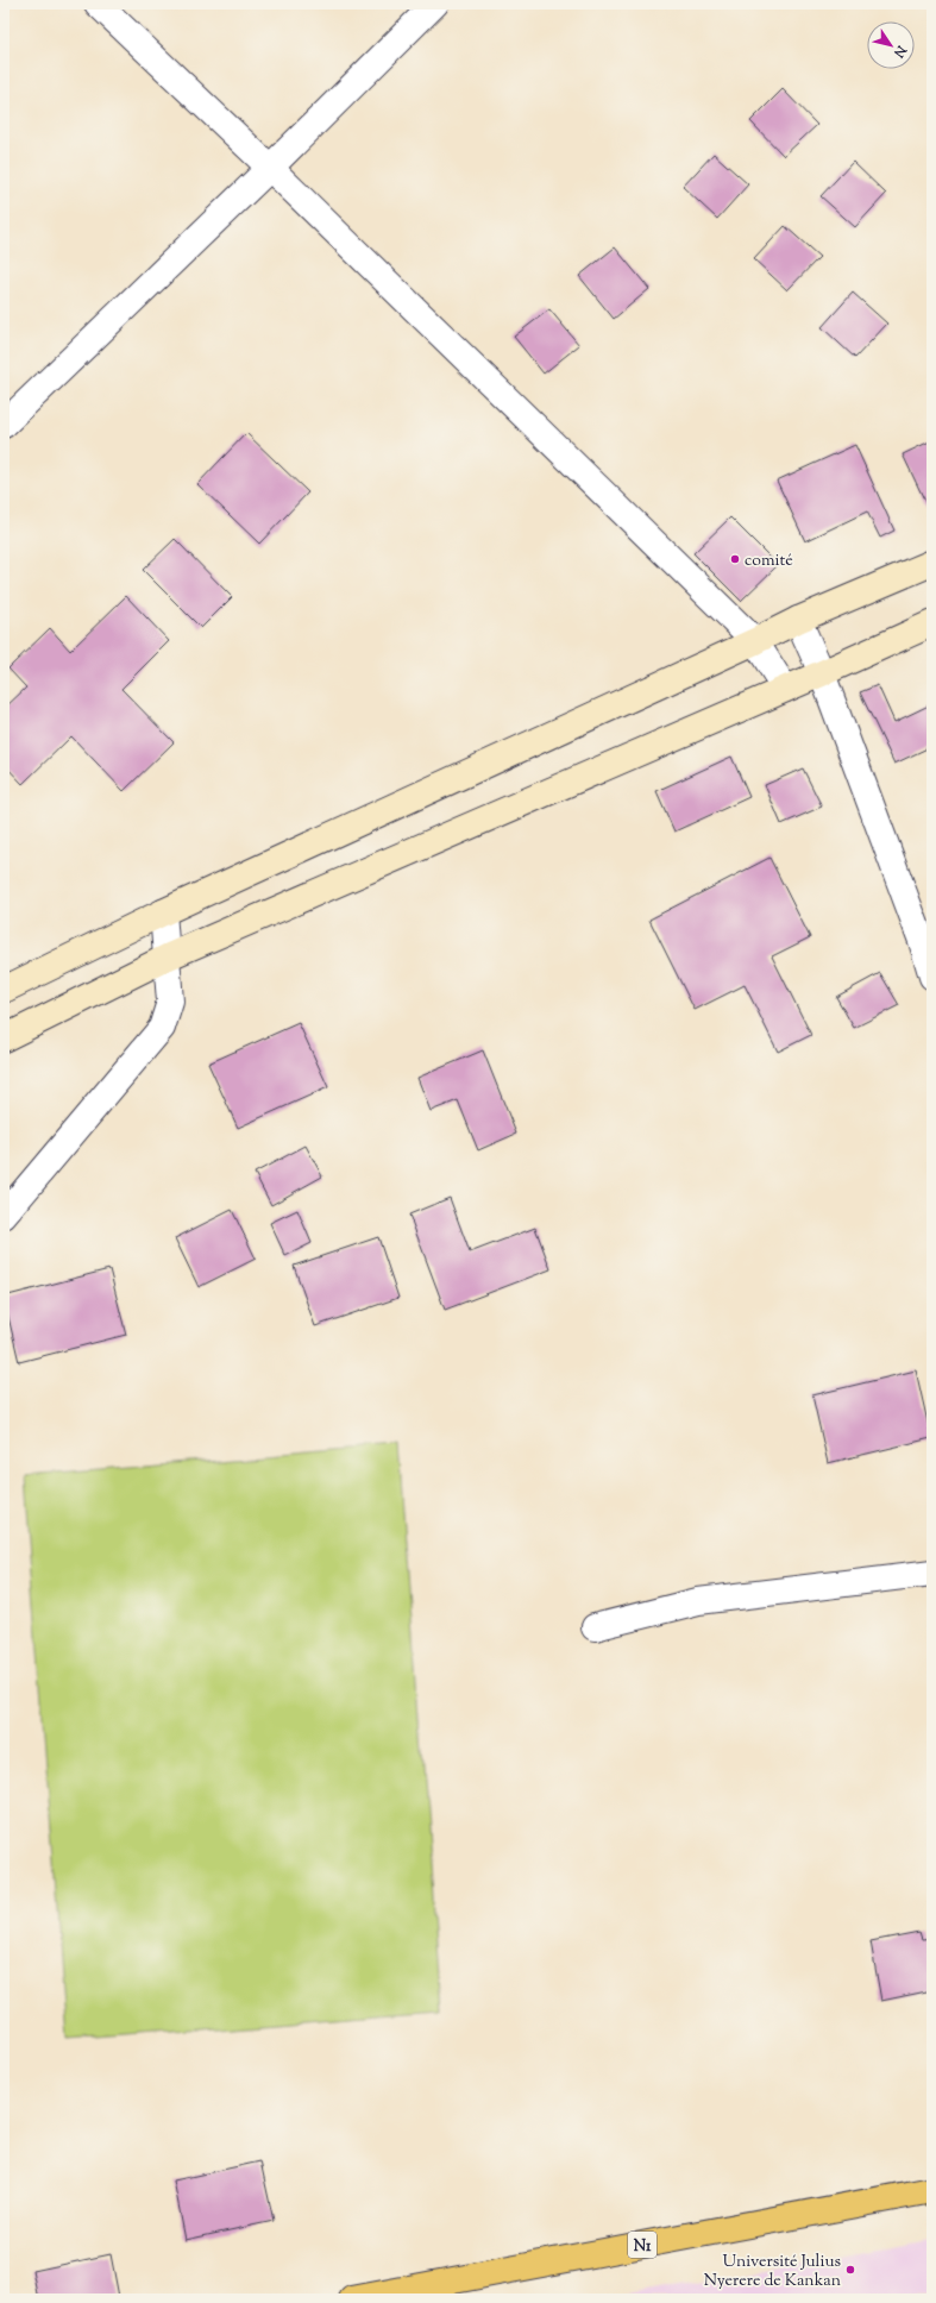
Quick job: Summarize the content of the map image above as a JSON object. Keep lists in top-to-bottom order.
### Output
{
  "streets": {
    "highway": ["N1"]
  },
  "places": ["comité", "Université Julius Nyerere de Kankan"],
  "north": "bottom right"
}
